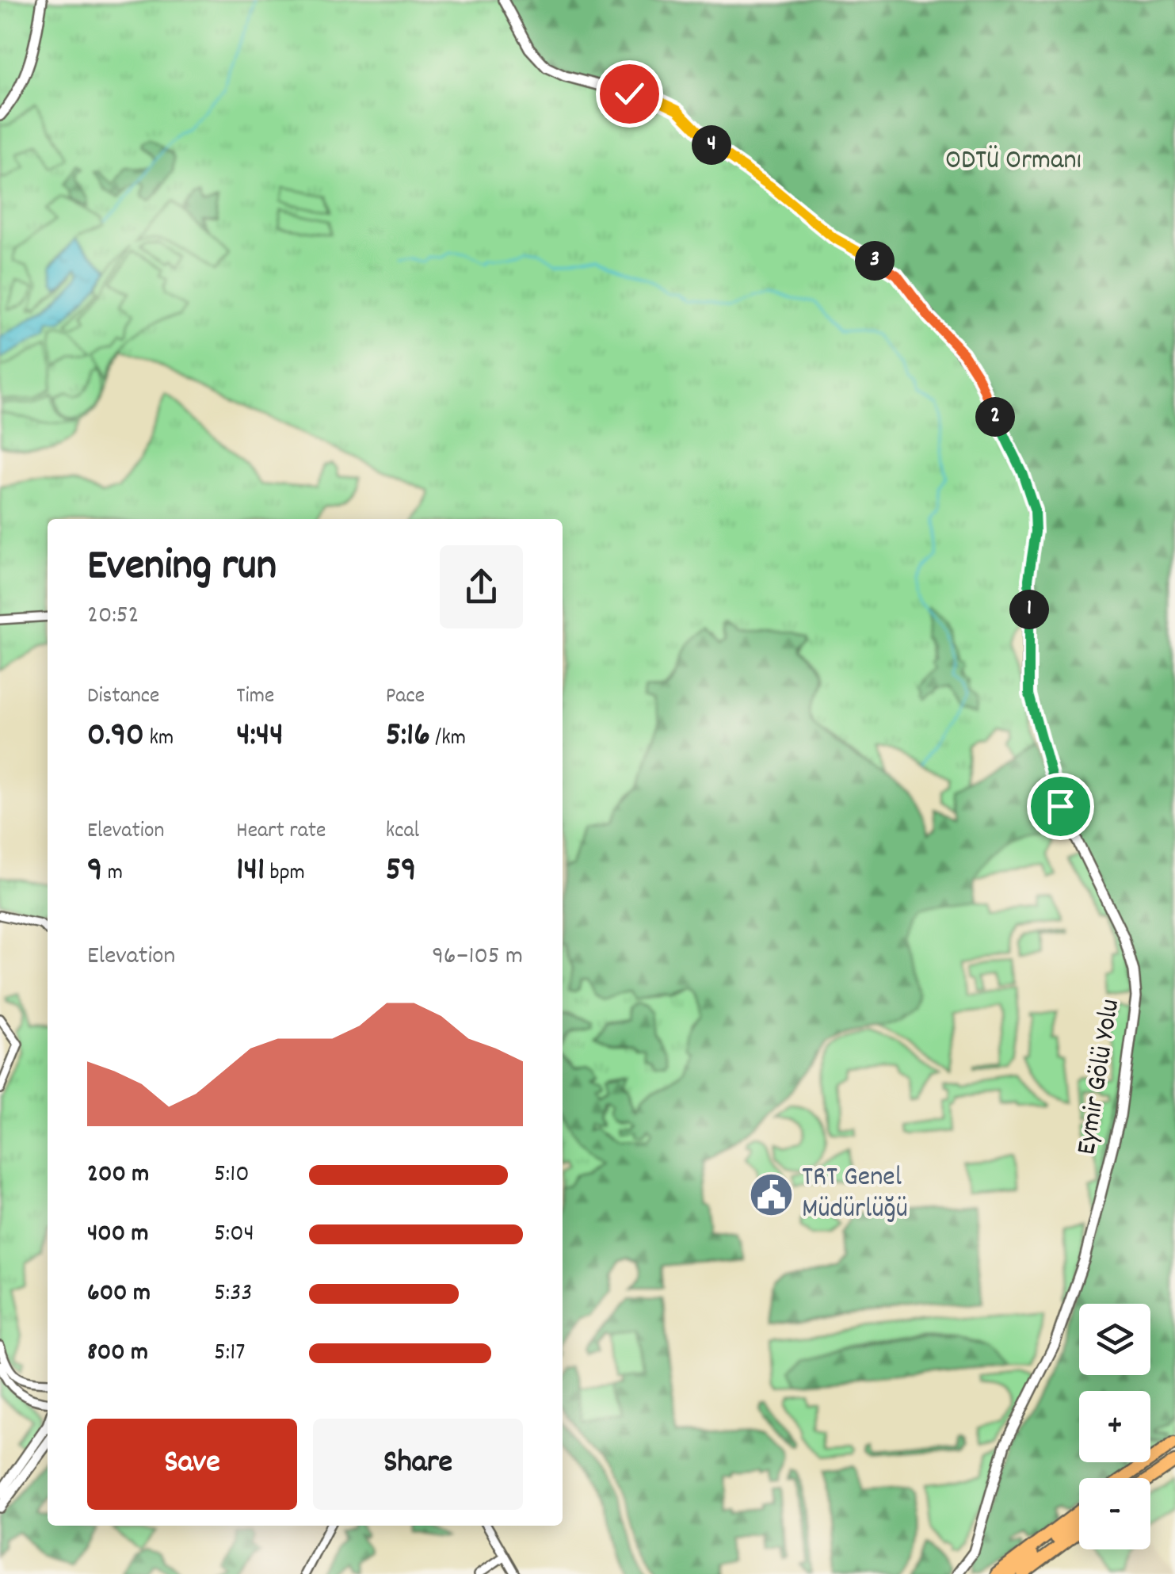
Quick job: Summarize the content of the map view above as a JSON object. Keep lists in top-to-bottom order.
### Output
{
  "streets": {
    "street": ["Eymir Gölü Yolu"]
  },
  "parks": ["ODTÜ Ormanı"],
  "places": {
    "public building": ["TRT Genel Müdürlüğü"]
  },
  "page": {
    "pins": [
      "4",
      "3",
      "2",
      "1"
    ],
    "heading": ["Evening run", "20:52"],
    "stats": [
      ["Distance", "0.90 km"],
      ["Time", "4:44"],
      ["Pace", "5:16 /km"],
      ["Elevation", "9 m"],
      ["Heart rate", "141 bpm"],
      ["kcal", "59"]
    ],
    "chart": ["Elevation", "96–105 m"],
    "list": [
      {
        "name": "200 m",
        "note": "5:10"
      },
      {
        "name": "400 m",
        "note": "5:04"
      },
      {
        "name": "600 m",
        "note": "5:33"
      },
      {
        "name": "800 m",
        "note": "5:17"
      }
    ],
    "map_buttons": ["+", "−"],
    "buttons": ["Save", "Share"]
  }
}
